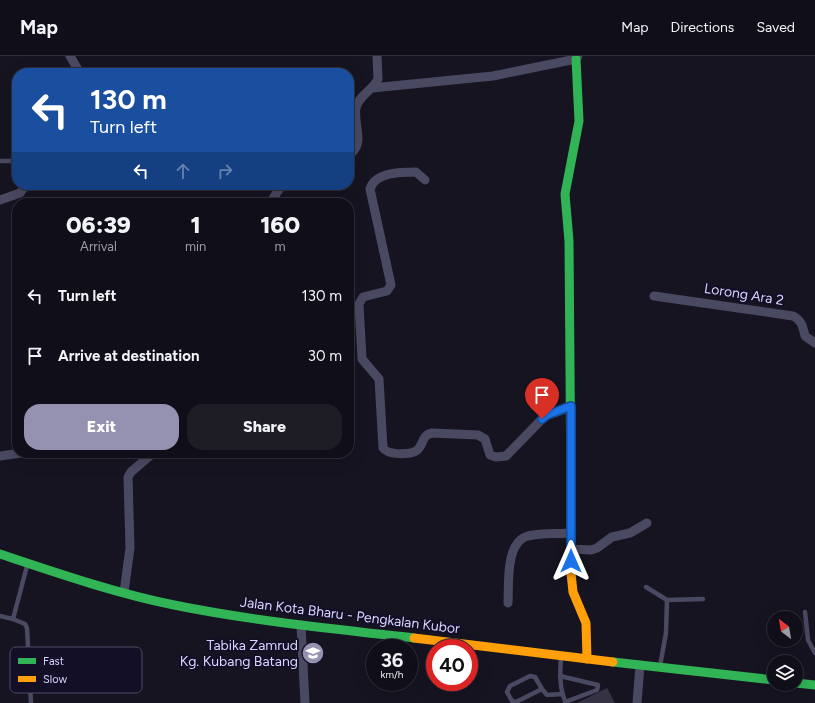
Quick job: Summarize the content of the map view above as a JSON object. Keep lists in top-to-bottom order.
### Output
{
  "streets": {
    "main road": ["Jalan Kota Bharu - Pengkalan Kubor"],
    "street": ["Lorong Ara 2"]
  },
  "places": {
    "school or university": ["Tabika Zamrud Kg. Kubang Batang"]
  },
  "legend": ["Fast", "Slow"],
  "north": "top left",
  "page": {
    "header": "Map",
    "nav": ["Map", "Directions", "Saved"],
    "turn": ["130 m", "Turn left"],
    "eta": [
      "06:39",
      "Arrival",
      "1",
      "min",
      "160",
      "m"
    ],
    "list": [
      {
        "name": "Turn left",
        "value": "130 m"
      },
      {
        "name": "Arrive at destination",
        "value": "30 m"
      }
    ],
    "buttons": ["Exit", "Share"],
    "speed": "36 km/h",
    "limit": "40"
  }
}
